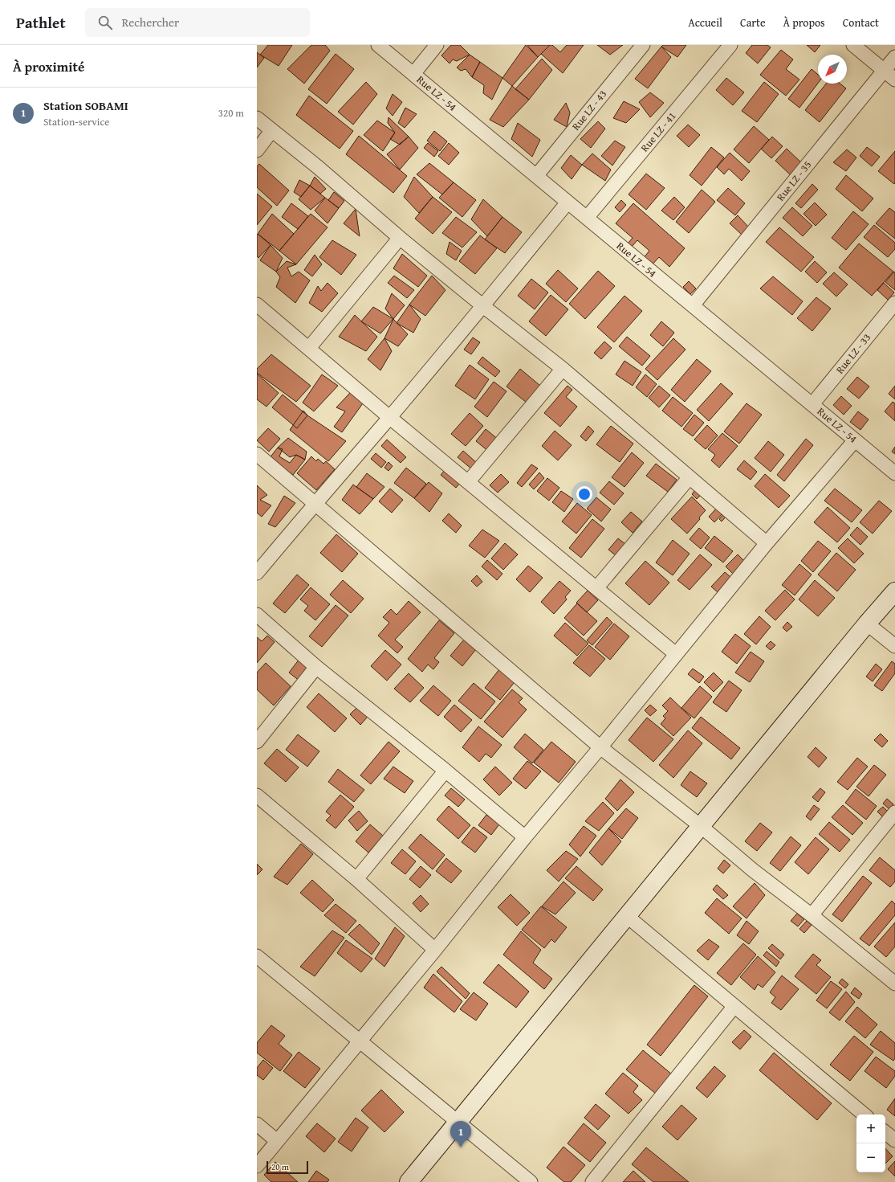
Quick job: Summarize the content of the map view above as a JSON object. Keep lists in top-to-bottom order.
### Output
{
  "streets": {
    "street": [
      "Rue LZ - 54",
      "Rue LZ - 43",
      "Rue LZ - 41",
      "Rue LZ - 35",
      "Rue LZ - 33"
    ]
  },
  "crossings": [
    ["Rue LZ - 54", "Rue LZ - 43"],
    ["Rue LZ - 54", "Rue LZ - 41"],
    ["Rue LZ - 54", "Rue LZ - 35"],
    ["Rue LZ - 54", "Rue LZ - 33"]
  ],
  "scale_bar": "20 m",
  "north": "bottom left",
  "page": {
    "header": "Pathlet",
    "search": "Rechercher",
    "nav": [
      "Accueil",
      "Carte",
      "À propos",
      "Contact"
    ],
    "heading": "À proximité",
    "list": [
      {
        "mark": "1",
        "name": "Station SOBAMI",
        "note": "Station-service",
        "value": "320 m"
      }
    ],
    "map_buttons": ["+", "−"],
    "pins": "1",
    "scale": "20 m"
  }
}
